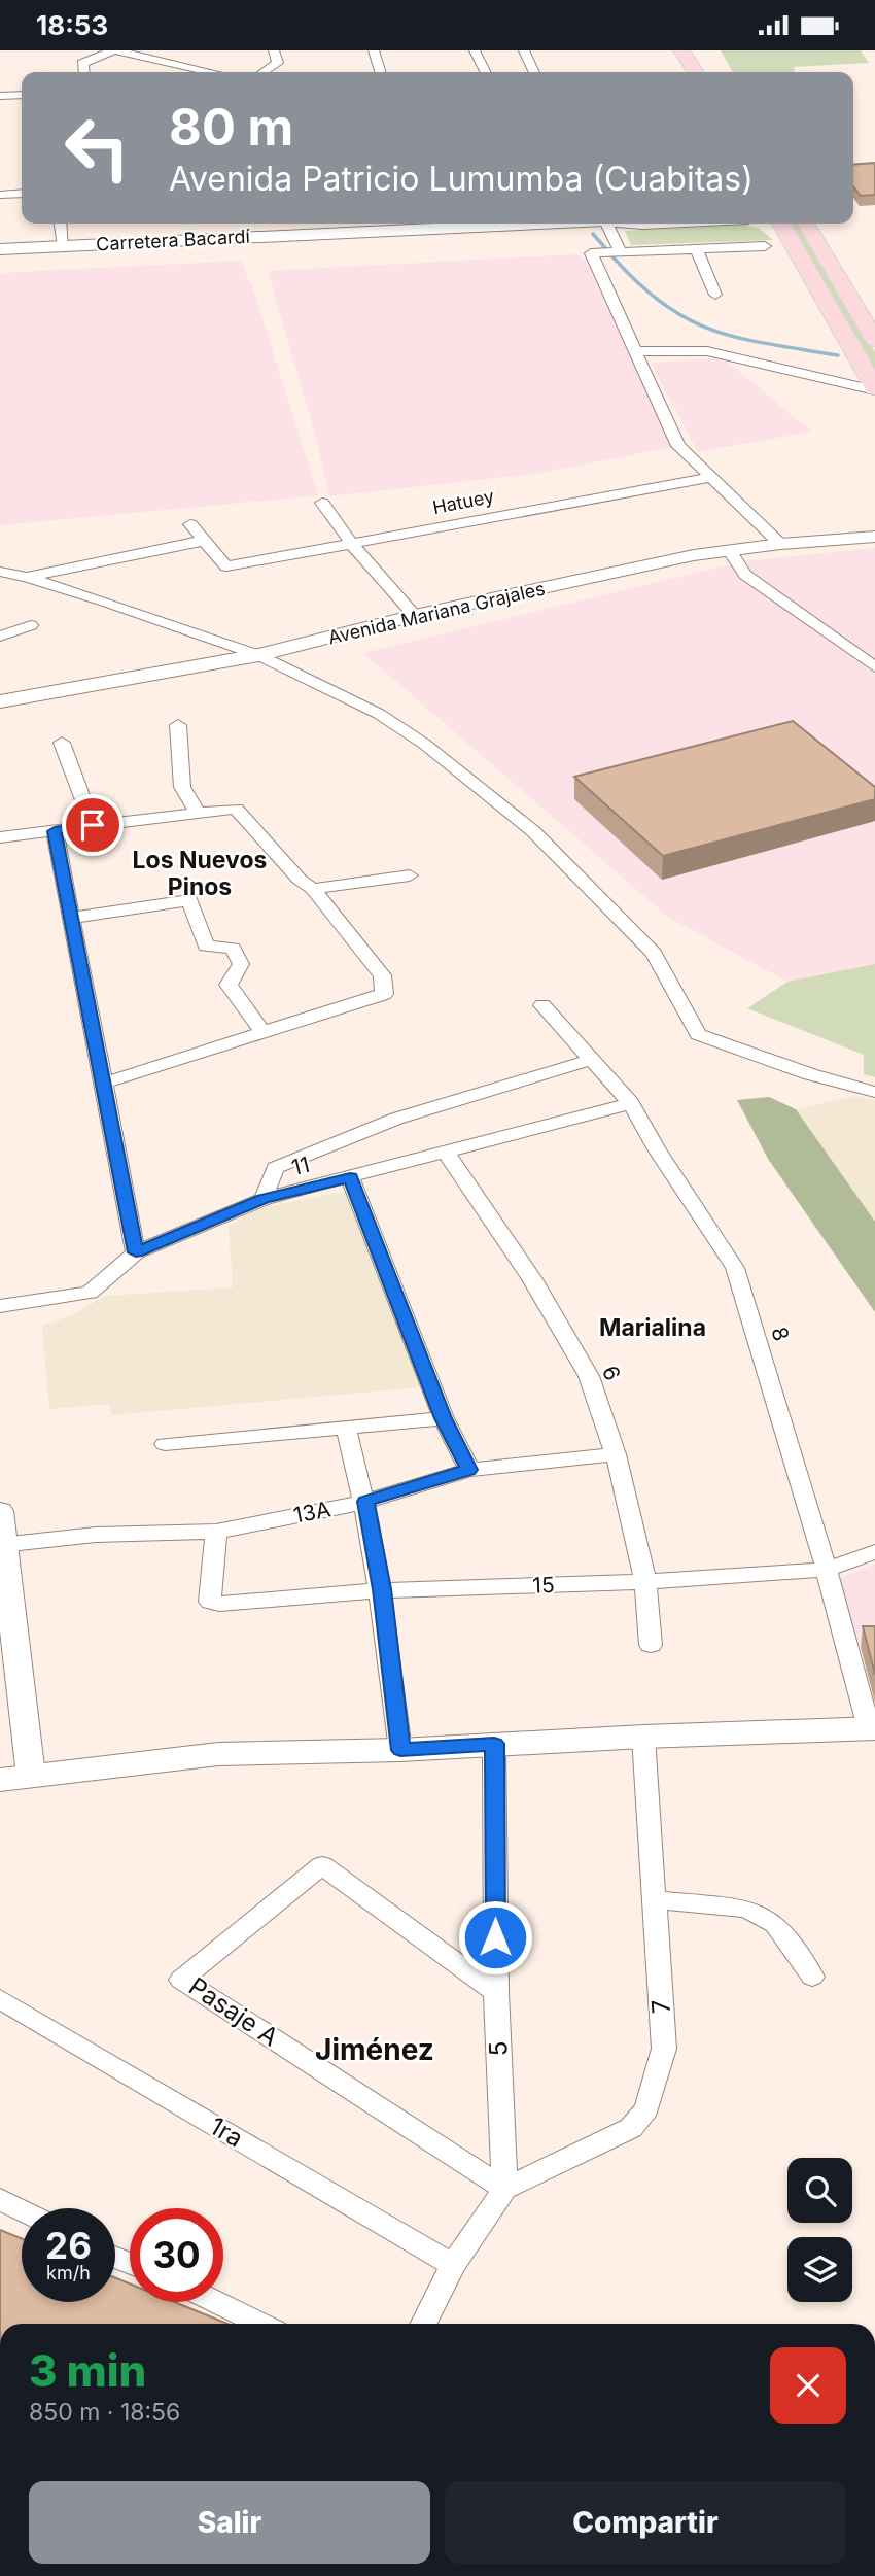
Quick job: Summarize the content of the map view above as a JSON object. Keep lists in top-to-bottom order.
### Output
{
  "streets": {
    "main road": ["Carretera Bacardí"],
    "street": [
      "Hatuey",
      "Avenida Mariana Grajales",
      "11",
      "8",
      "6",
      "13A",
      "15",
      "7",
      "Pasaje A",
      "5",
      "1ra"
    ]
  },
  "crossings": [
    ["11", "8"],
    ["11", "6"],
    ["8", "15"],
    ["6", "13A"],
    ["6", "15"],
    ["13A", "15"],
    ["7", "Pasaje A"],
    ["7", "5"],
    ["Pasaje A", "5"]
  ],
  "districts": ["Los Nuevos Pinos", "Marialina", "Jiménez"],
  "page": {
    "status": "18:53",
    "turn": ["80 m", "Avenida Patricio Lumumba (Cuabitas)"],
    "speed": "26 km/h",
    "limit": "30",
    "heading": ["3 min", "850 m · 18:56"],
    "buttons": ["Salir", "Compartir"]
  }
}
